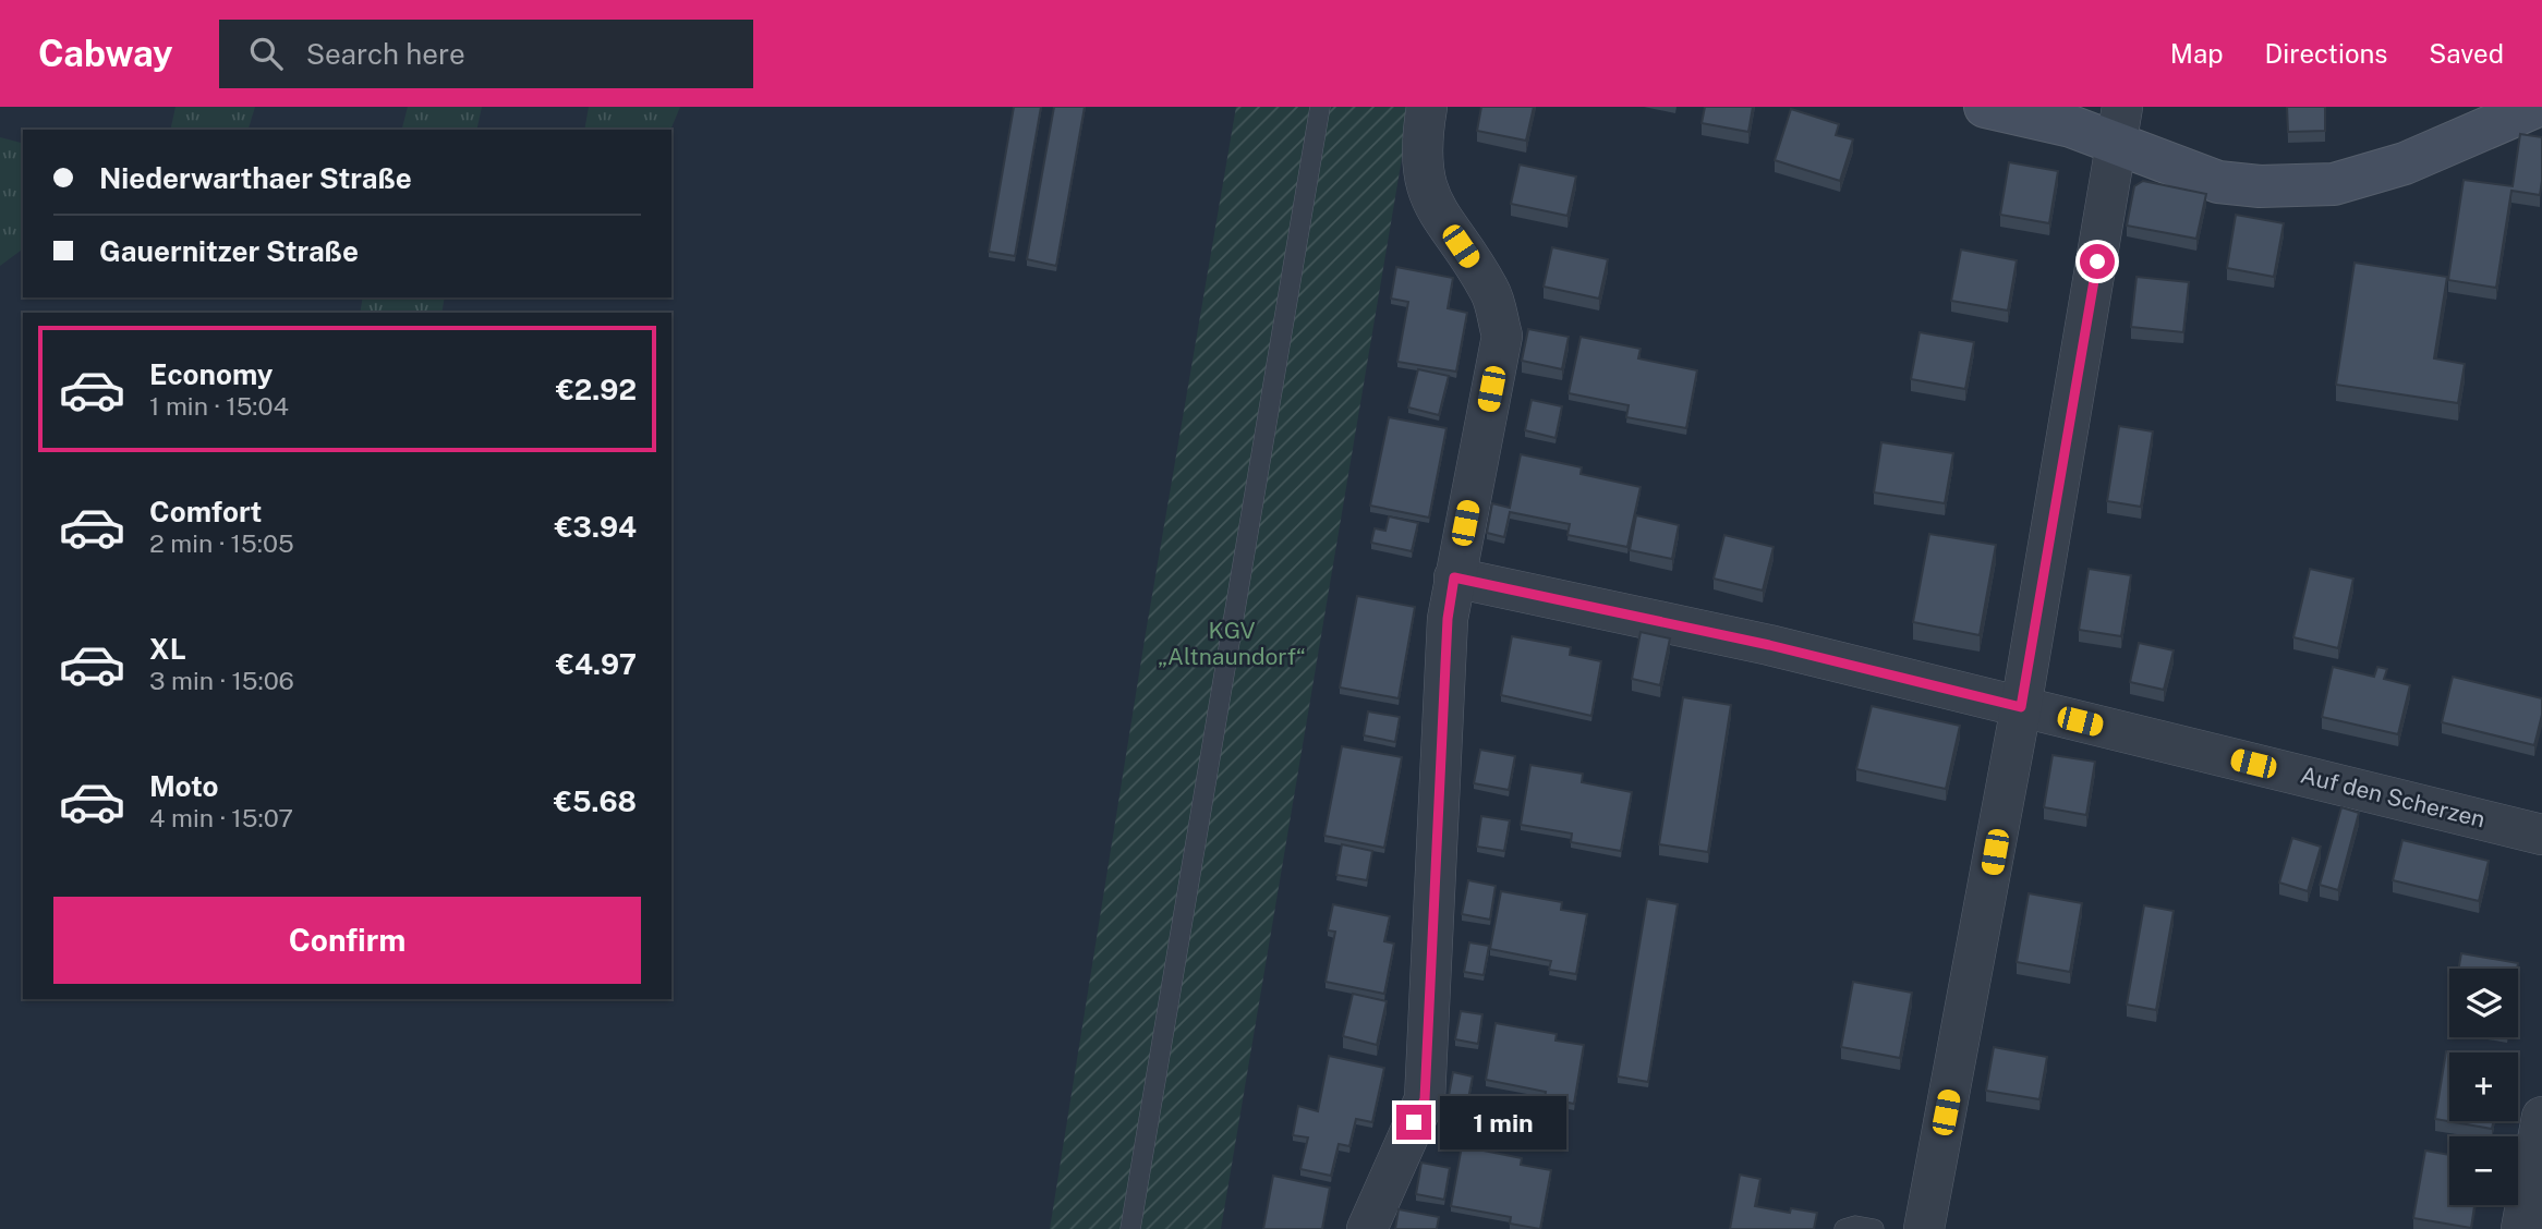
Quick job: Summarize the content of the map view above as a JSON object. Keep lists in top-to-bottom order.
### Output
{
  "streets": {
    "street": ["Auf den Scherzen"]
  },
  "parks": ["KGV „Altnaundorf“"],
  "page": {
    "header": "Cabway",
    "search": "Search here",
    "nav": ["Map", "Directions", "Saved"],
    "banner": ["Niederwarthaer Straße", "Gauernitzer Straße"],
    "list": [
      {
        "name": "Economy",
        "note": "1 min · 15:04",
        "value": "€2.92"
      },
      {
        "name": "Comfort",
        "note": "2 min · 15:05",
        "value": "€3.94"
      },
      {
        "name": "XL",
        "note": "3 min · 15:06",
        "value": "€4.97"
      },
      {
        "name": "Moto",
        "note": "4 min · 15:07",
        "value": "€5.68"
      }
    ],
    "buttons": "Confirm",
    "map_buttons": ["+", "−"],
    "bubble": "1 min"
  }
}
